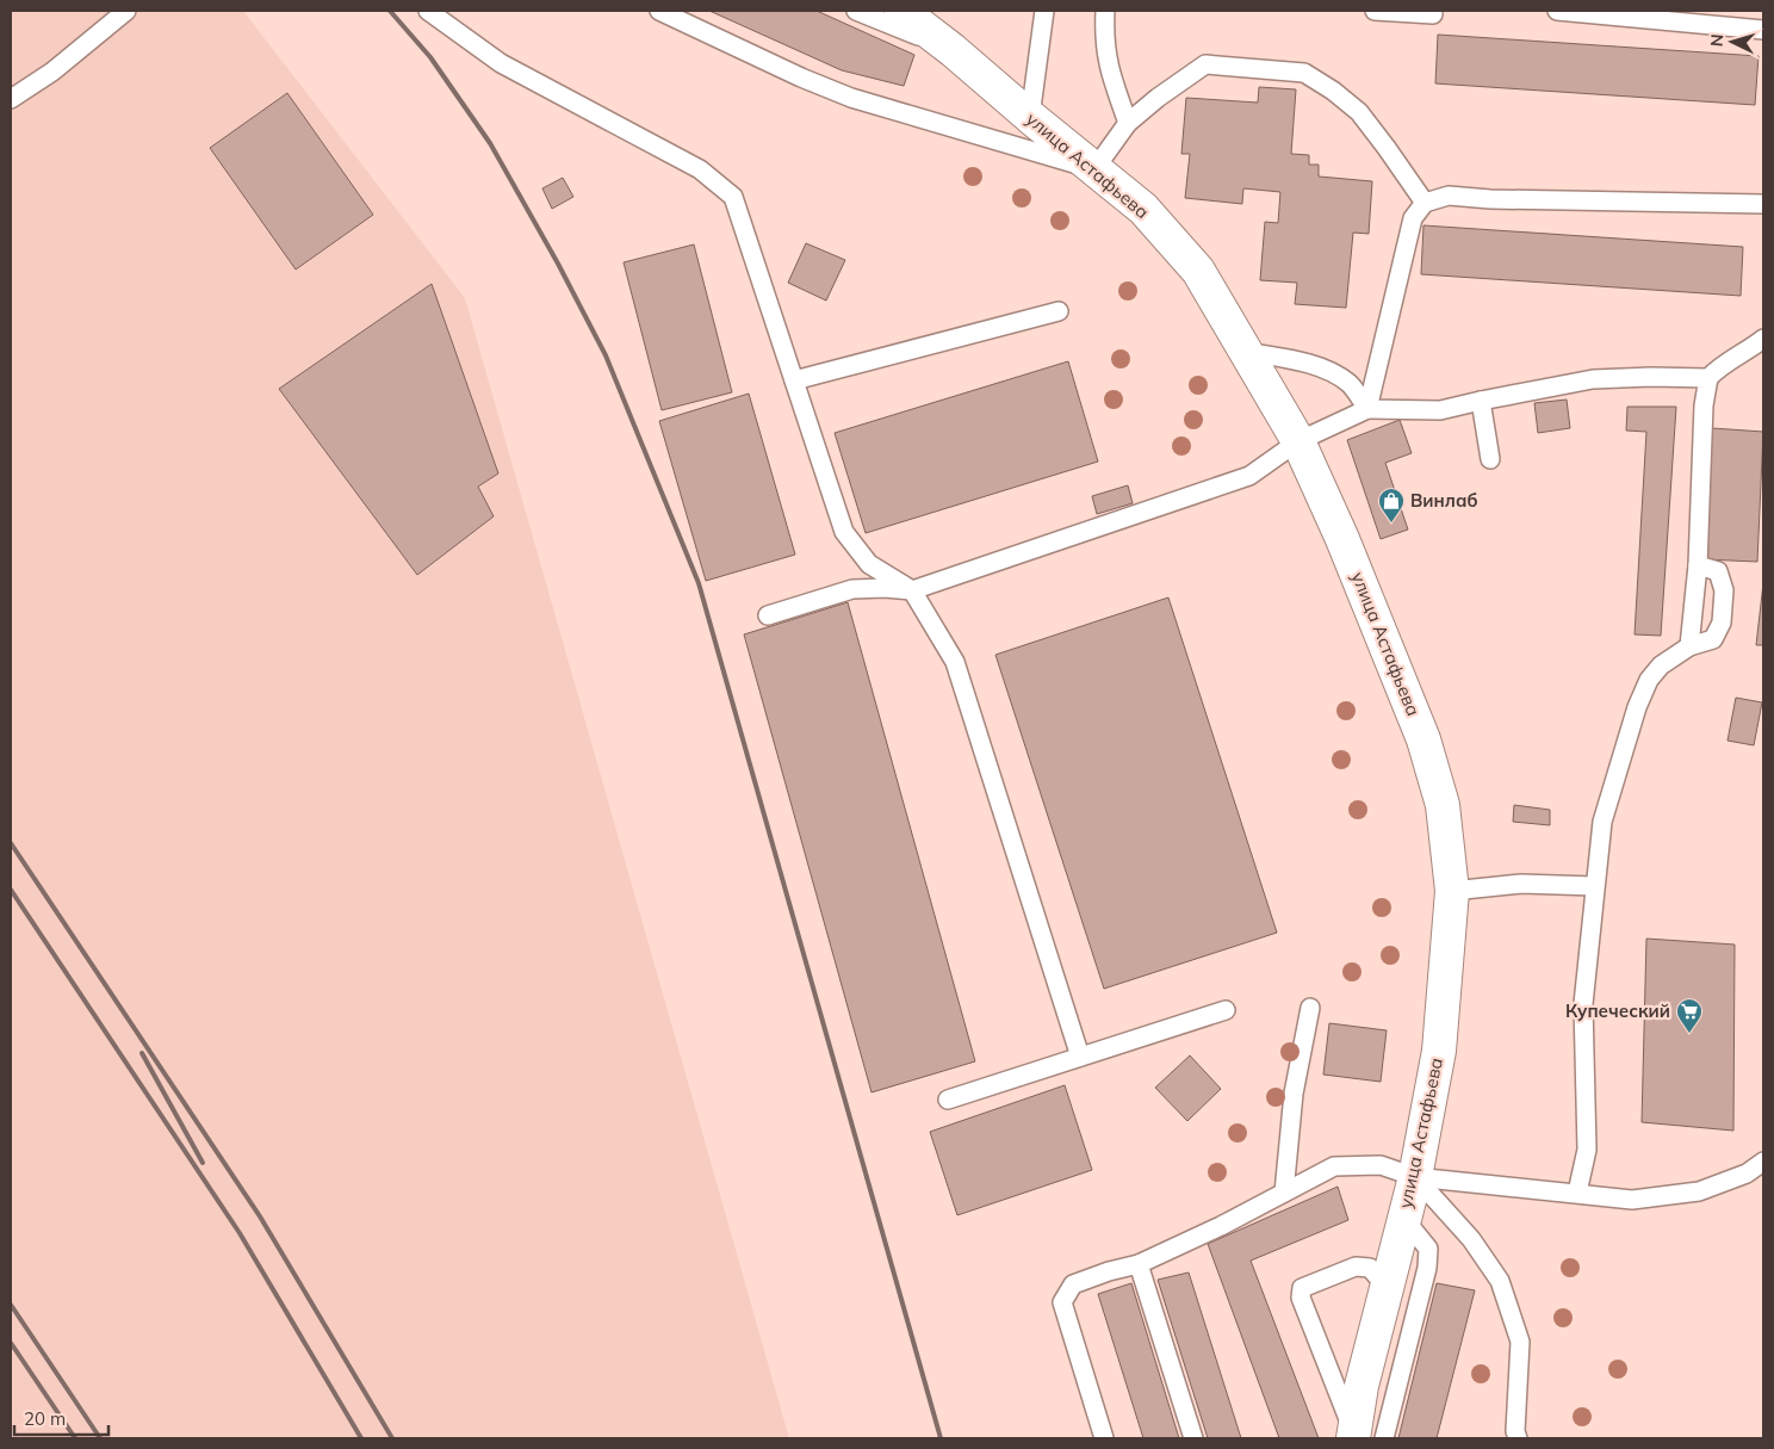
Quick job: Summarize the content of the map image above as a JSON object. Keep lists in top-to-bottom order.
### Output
{
  "streets": {
    "street": ["улица Астафьева"]
  },
  "places": {
    "shop": ["Винлаб"],
    "supermarket": ["Купеческий"]
  },
  "scale_bar": "20 m",
  "north": "left"
}
